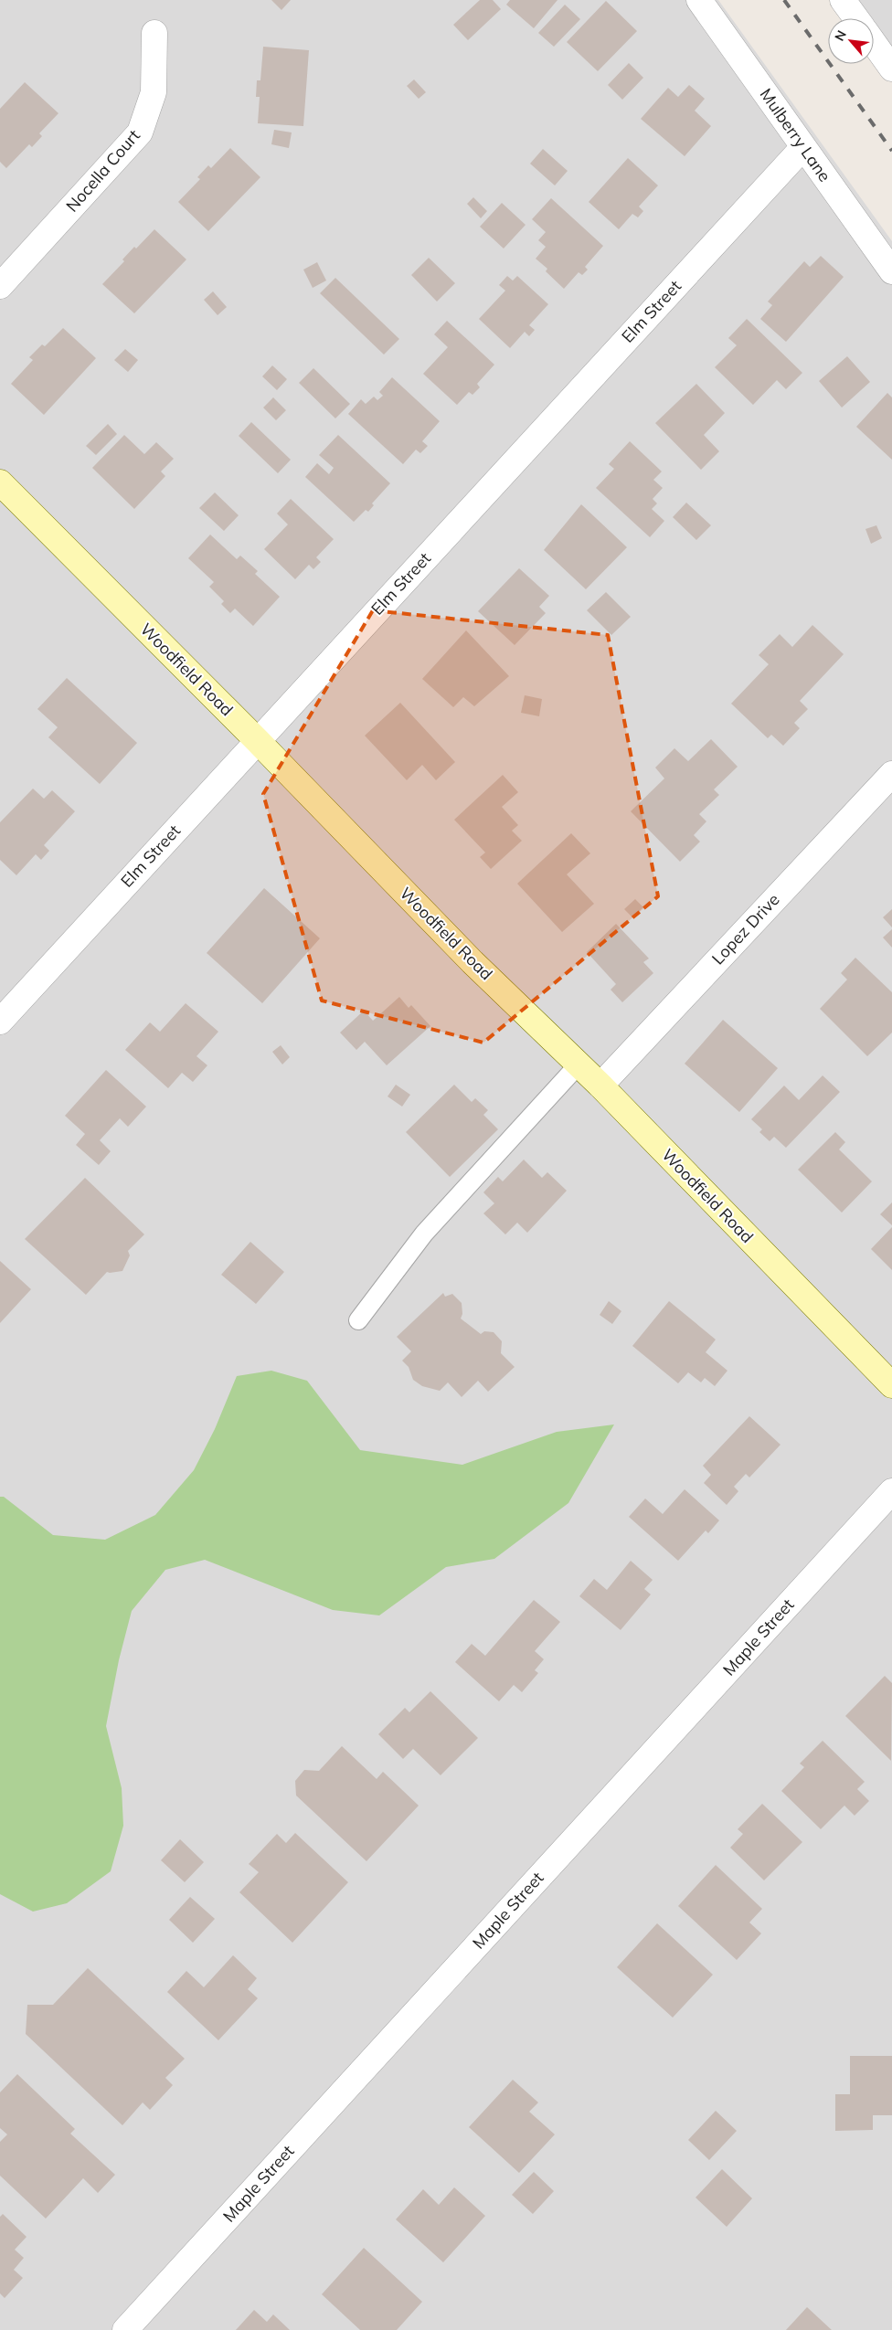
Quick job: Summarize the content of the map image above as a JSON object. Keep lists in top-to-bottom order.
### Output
{
  "streets": {
    "main road": ["Woodfield Road"],
    "street": [
      "Mulberry Lane",
      "Nocella Court",
      "Elm Street",
      "Lopez Drive",
      "Maple Street"
    ]
  },
  "crossings": [
    ["Mulberry Lane", "Elm Street"],
    ["Elm Street", "Woodfield Road"],
    ["Woodfield Road", "Lopez Drive"]
  ],
  "north": "top left"
}
